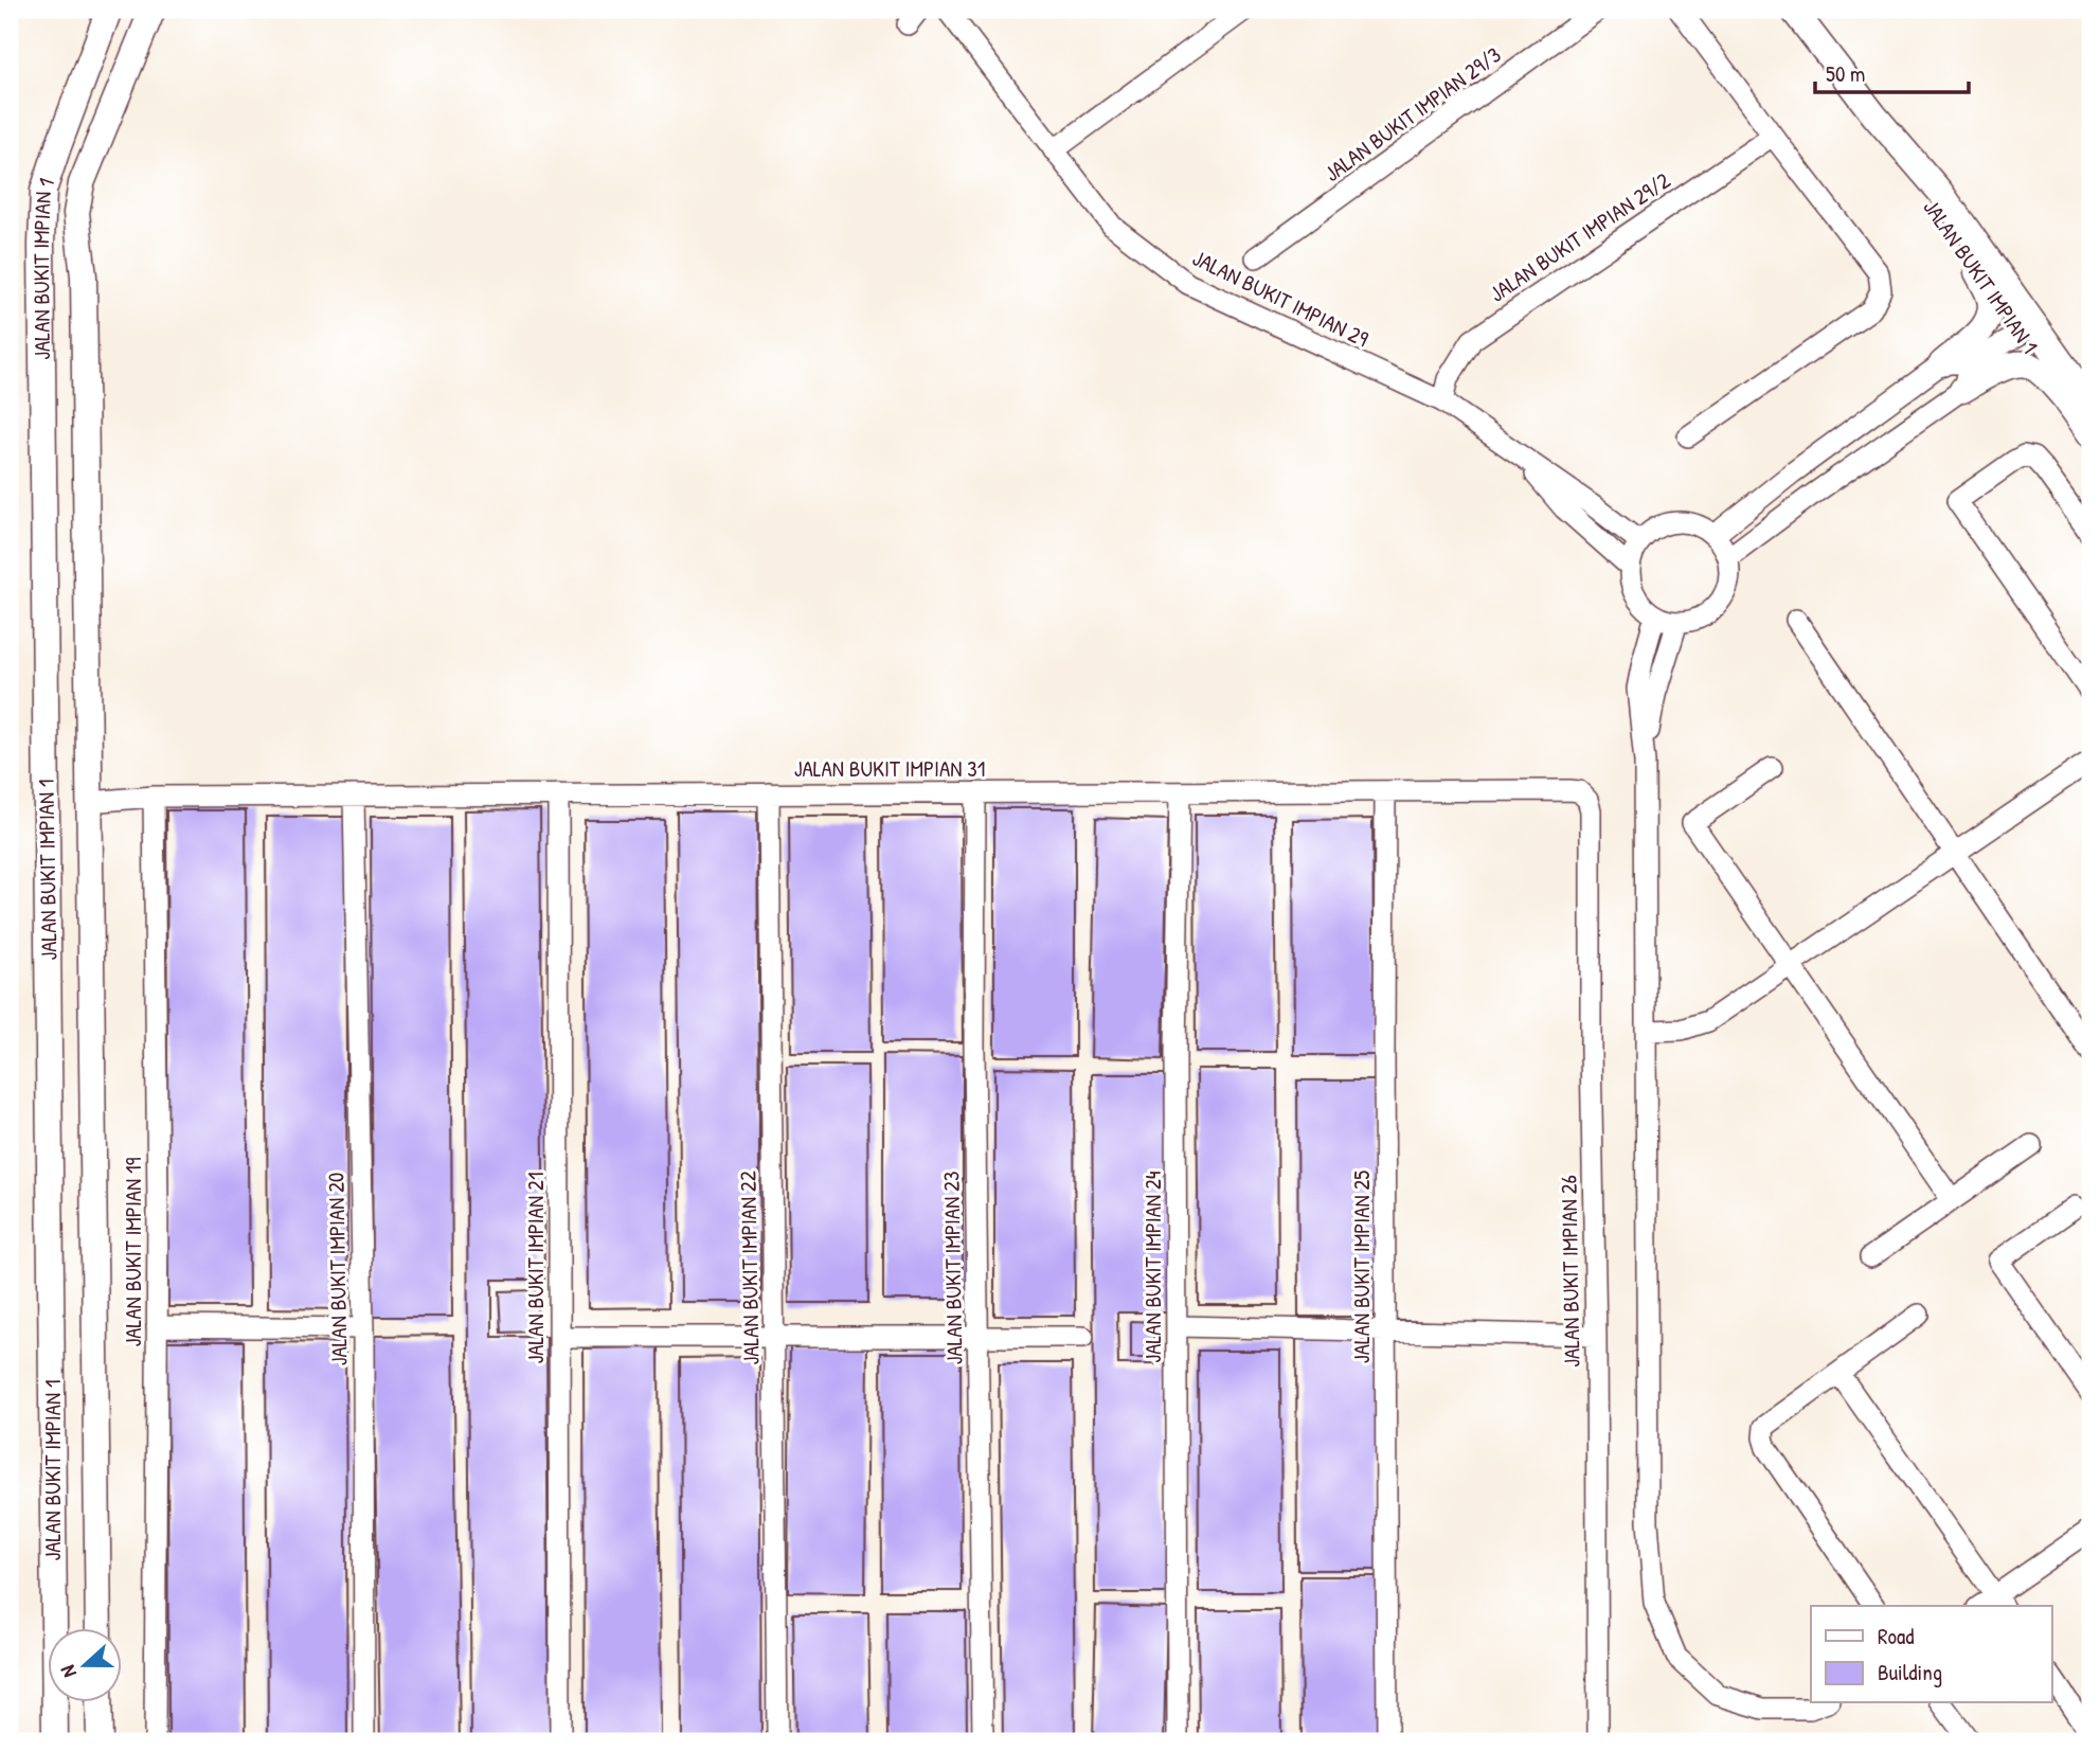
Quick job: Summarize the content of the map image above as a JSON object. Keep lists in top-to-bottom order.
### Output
{
  "streets": {
    "street": [
      "JALAN BUKIT IMPIAN 29/3",
      "JALAN BUKIT IMPIAN 29/2",
      "JALAN BUKIT IMPIAN 1",
      "JALAN BUKIT IMPIAN 29",
      "JALAN BUKIT IMPIAN 31",
      "JALAN BUKIT IMPIAN 19",
      "JALAN BUKIT IMPIAN 24",
      "JALAN BUKIT IMPIAN 25",
      "JALAN BUKIT IMPIAN 21",
      "JALAN BUKIT IMPIAN 22",
      "JALAN BUKIT IMPIAN 23",
      "JALAN BUKIT IMPIAN 20",
      "JALAN BUKIT IMPIAN 26"
    ]
  },
  "crossings": [
    ["JALAN BUKIT IMPIAN 29/2", "JALAN BUKIT IMPIAN 29"],
    ["JALAN BUKIT IMPIAN 31", "JALAN BUKIT IMPIAN 19"],
    ["JALAN BUKIT IMPIAN 31", "JALAN BUKIT IMPIAN 24"],
    ["JALAN BUKIT IMPIAN 31", "JALAN BUKIT IMPIAN 25"],
    ["JALAN BUKIT IMPIAN 31", "JALAN BUKIT IMPIAN 21"],
    ["JALAN BUKIT IMPIAN 31", "JALAN BUKIT IMPIAN 22"],
    ["JALAN BUKIT IMPIAN 31", "JALAN BUKIT IMPIAN 23"],
    ["JALAN BUKIT IMPIAN 31", "JALAN BUKIT IMPIAN 20"],
    ["JALAN BUKIT IMPIAN 31", "JALAN BUKIT IMPIAN 26"]
  ],
  "legend": ["Road", "Building"],
  "scale_bar": "50 m",
  "north": "left"
}
